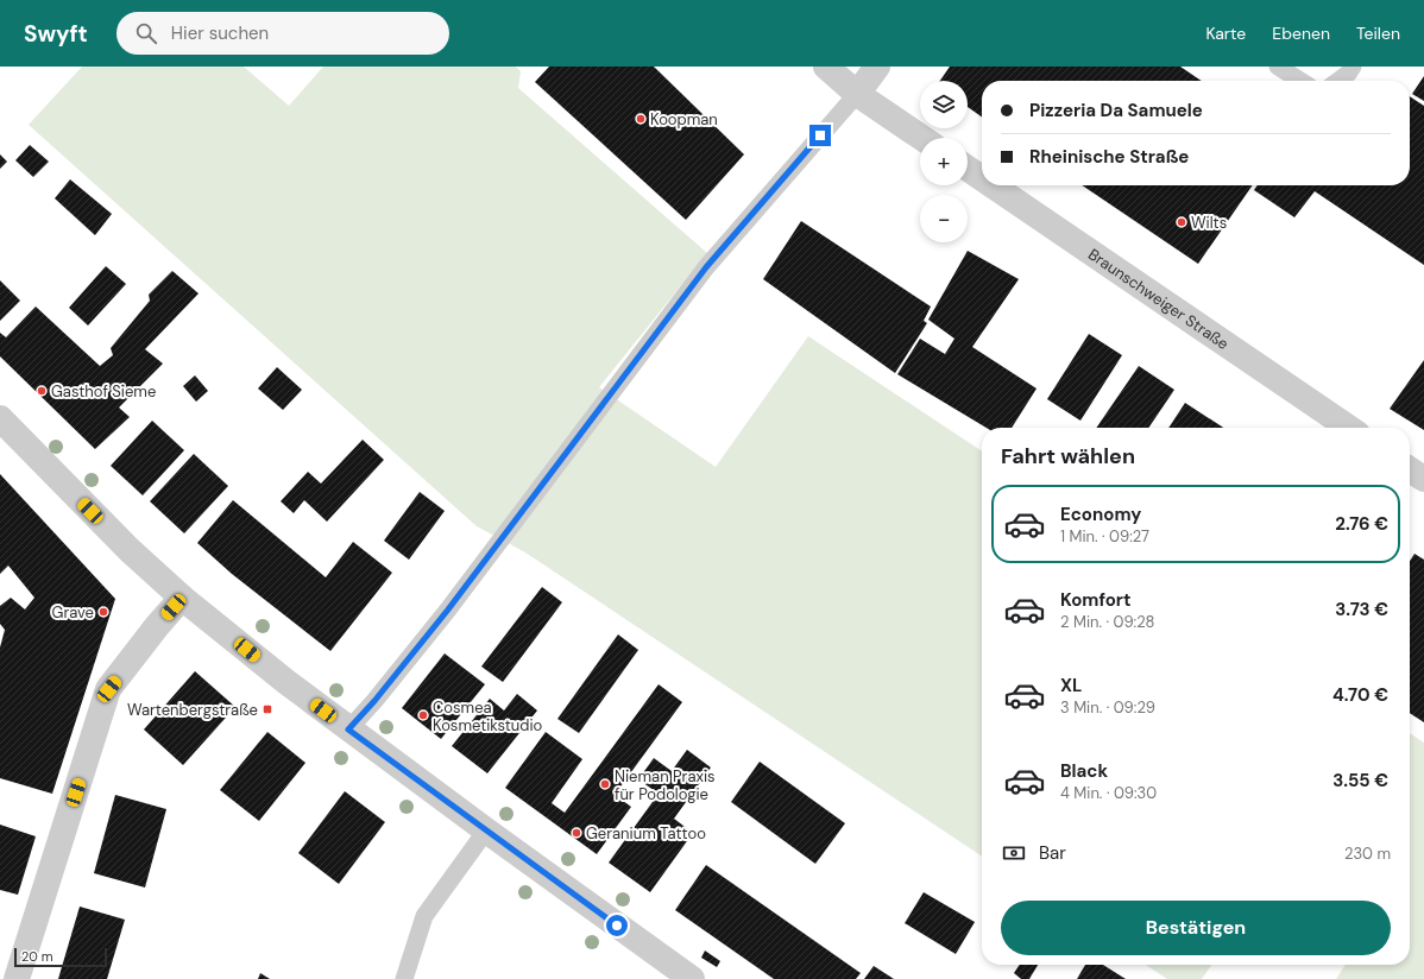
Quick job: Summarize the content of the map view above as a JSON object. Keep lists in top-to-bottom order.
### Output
{
  "streets": {
    "street": ["Braunschweiger Straße"]
  },
  "places": {
    "other": [
      "Koopman",
      "Wilts",
      "Gasthof Sieme",
      "Grave",
      "Cosmea Kosmetikstudio",
      "Nieman Praxis für Podologie",
      "Geranium Tattoo"
    ],
    "transit": ["Wartenbergstraße"]
  },
  "scale_bar": "20 m",
  "page": {
    "header": "Swyft",
    "search": "Hier suchen",
    "nav": ["Karte", "Ebenen", "Teilen"],
    "map_buttons": ["+", "−"],
    "banner": ["Pizzeria Da Samuele", "Rheinische Straße"],
    "heading": "Fahrt wählen",
    "list": [
      {
        "name": "Economy",
        "note": "1 Min. · 09:27",
        "value": "2.76 €"
      },
      {
        "name": "Komfort",
        "note": "2 Min. · 09:28",
        "value": "3.73 €"
      },
      {
        "name": "XL",
        "note": "3 Min. · 09:29",
        "value": "4.70 €"
      },
      {
        "name": "Black",
        "note": "4 Min. · 09:30",
        "value": "3.55 €"
      }
    ],
    "pay": ["Bar", "230 m"],
    "buttons": "Bestätigen",
    "scale": "20 m"
  }
}
